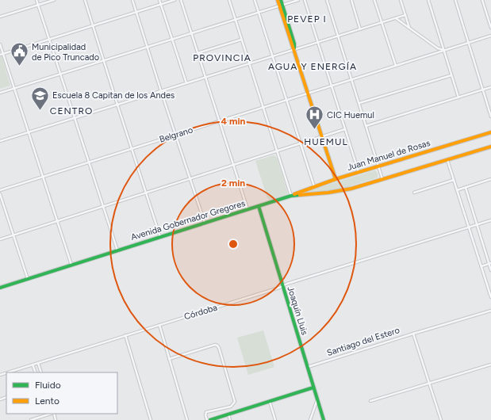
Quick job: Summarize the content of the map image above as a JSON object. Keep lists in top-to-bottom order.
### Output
{
  "streets": {
    "street": [
      "Belgrano",
      "Juan Manuel de Rosas",
      "Avenida Gobernador Gregores",
      "Joaquín Lluis",
      "Córdoba",
      "Santiago del Estero"
    ]
  },
  "crossings": [
    ["Juan Manuel de Rosas", "Avenida Gobernador Gregores"],
    ["Avenida Gobernador Gregores", "Joaquín Lluis"],
    ["Joaquín Lluis", "Córdoba"],
    ["Joaquín Lluis", "Santiago del Estero"]
  ],
  "districts": [
    "PEVEP I",
    "PROVINCIA",
    "AGUA Y ENERGÍA",
    "CENTRO",
    "HUEMUL"
  ],
  "places": {
    "public building": ["Municipalidad de Pico Truncado"],
    "school or university": ["Escuela 8 Capitan de los Andes"],
    "hospital": ["CIC Huemul"]
  },
  "legend": ["Fluido", "Lento"],
  "rings": ["4 min", "2 min"]
}
